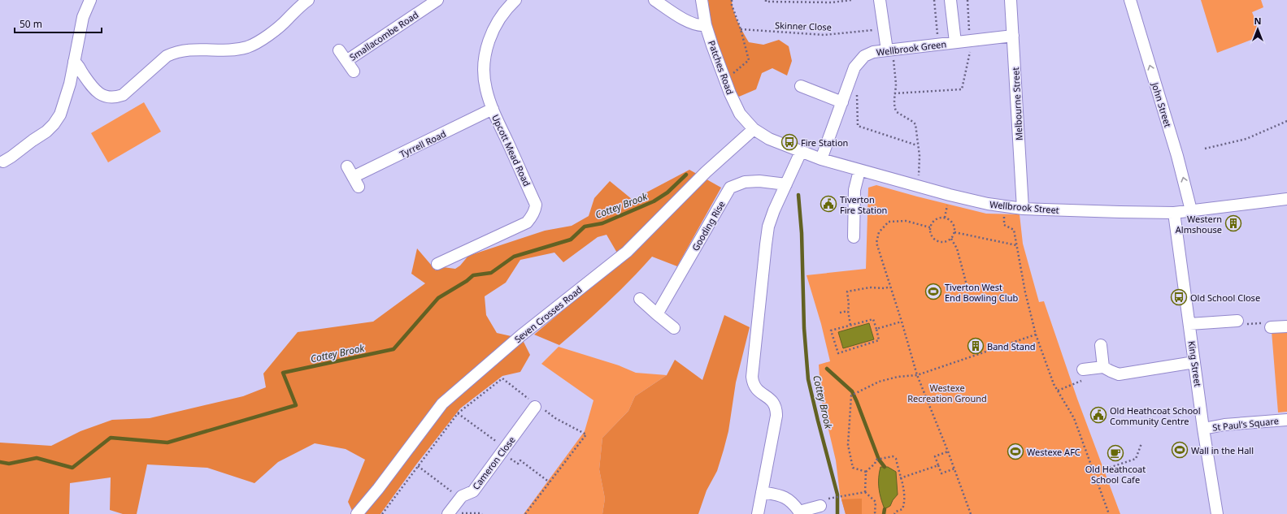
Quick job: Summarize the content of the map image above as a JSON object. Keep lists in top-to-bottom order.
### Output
{
  "streets": {
    "street": [
      "Smallacombe Road",
      "Wellbrook Green",
      "Patches Road",
      "Melbourne Street",
      "John Street",
      "Tyrrell Road",
      "Upcott Mead Road",
      "Wellbrook Street",
      "Gooding Rise",
      "Seven Crosses Road",
      "King Street",
      "St Paul's Square",
      "Cameron Close"
    ],
    "path": ["Skinner Close"]
  },
  "crossings": [
    ["Wellbrook Green", "Melbourne Street"],
    ["Wellbrook Green", "Wellbrook Street"],
    ["Patches Road", "Wellbrook Street"],
    ["Patches Road", "Seven Crosses Road"],
    ["Melbourne Street", "Wellbrook Street"],
    ["John Street", "Wellbrook Street"],
    ["Tyrrell Road", "Upcott Mead Road"],
    ["Wellbrook Street", "Seven Crosses Road"],
    ["Wellbrook Street", "King Street"],
    ["King Street", "St Paul's Square"]
  ],
  "one_way": ["John Street"],
  "water": ["Cottey Brook"],
  "parks": ["Westexe Recreation Ground"],
  "places": {
    "bus stop": ["Fire Station", "Old School Close"],
    "public building": ["Tiverton Fire Station", "Old Heathcoat School Community Centre"],
    "building": ["Western Almshouse", "Band Stand"],
    "sports": ["Tiverton West End Bowling Club", "Wall in the Hall", "Westexe AFC"],
    "cafe": ["Old Heathcoat School Cafe"]
  },
  "scale_bar": "50 m",
  "north": "top"
}
